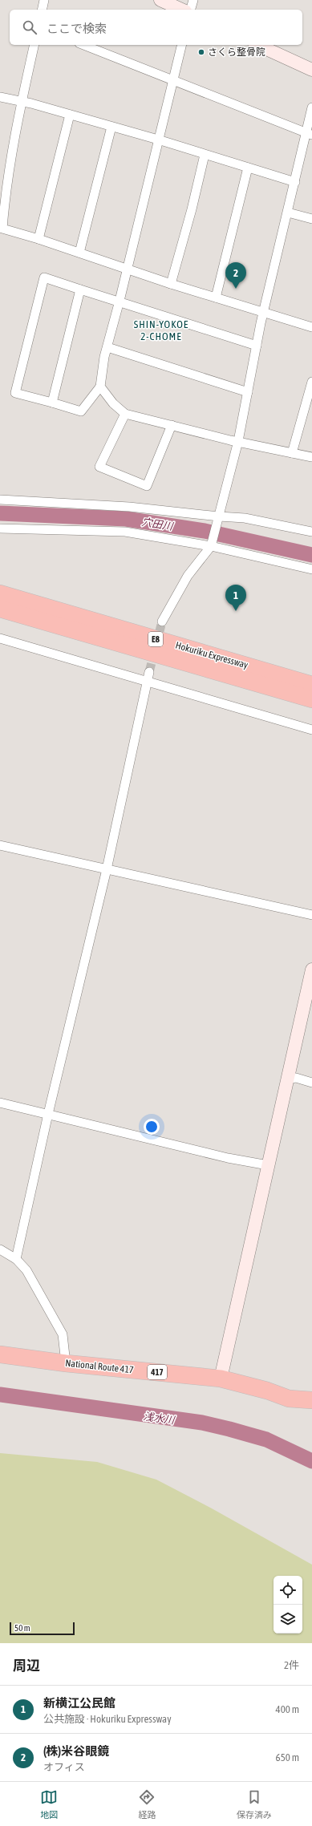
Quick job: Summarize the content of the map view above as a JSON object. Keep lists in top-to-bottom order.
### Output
{
  "streets": {
    "highway": [
      "E8",
      "Hokuriku Expressway",
      "National Route 417",
      "417"
    ]
  },
  "districts": ["SHIN-YOKOE 2-CHOME"],
  "water": ["穴田川", "浅水川"],
  "places": ["さくら整骨院"],
  "scale_bar": "50 m",
  "page": {
    "search": "ここで検索",
    "pins": ["2", "1"],
    "scale": "50 m",
    "heading": ["周辺", "2件"],
    "list": [
      {
        "mark": "1",
        "name": "新横江公民館",
        "note": "公共施設 · Hokuriku Expressway",
        "value": "400 m"
      },
      {
        "mark": "2",
        "name": "(株)米谷眼鏡",
        "note": "オフィス",
        "value": "650 m"
      }
    ],
    "nav": ["地図", "経路", "保存済み"]
  }
}
